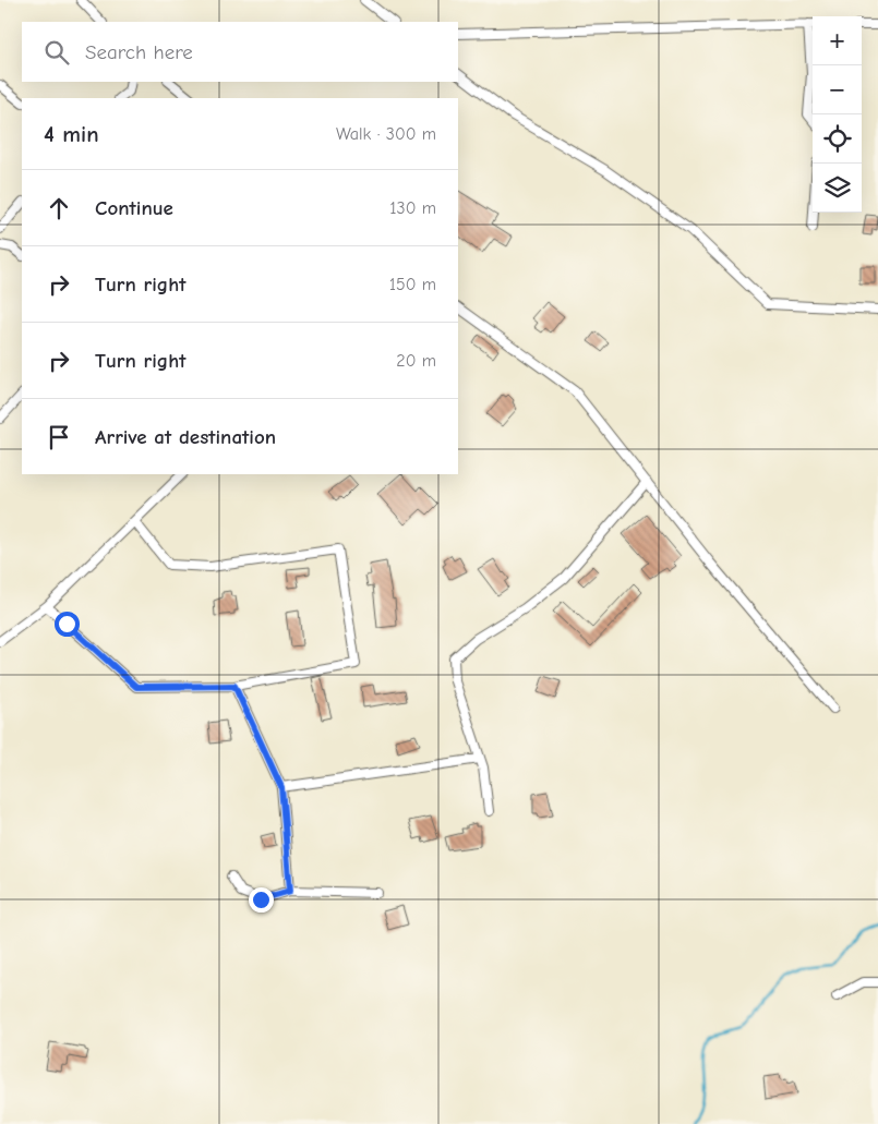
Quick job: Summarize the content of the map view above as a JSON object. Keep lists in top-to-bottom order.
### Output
{
  "page": {
    "map_buttons": ["+", "−"],
    "search": "Search here",
    "heading": ["4 min", "Walk · 300 m"],
    "list": [
      ["Continue", "130 m"],
      ["Turn right", "150 m"],
      ["Turn right", "20 m"],
      "Arrive at destination"
    ]
  }
}
